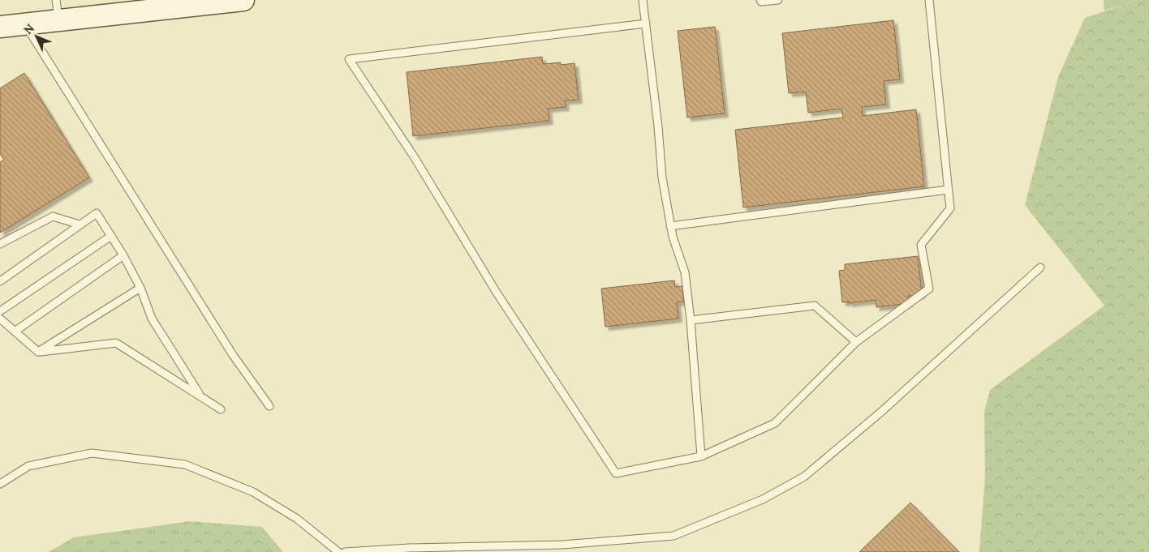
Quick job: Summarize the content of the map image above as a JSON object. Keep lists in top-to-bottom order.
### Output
{
  "north": "top left"
}
